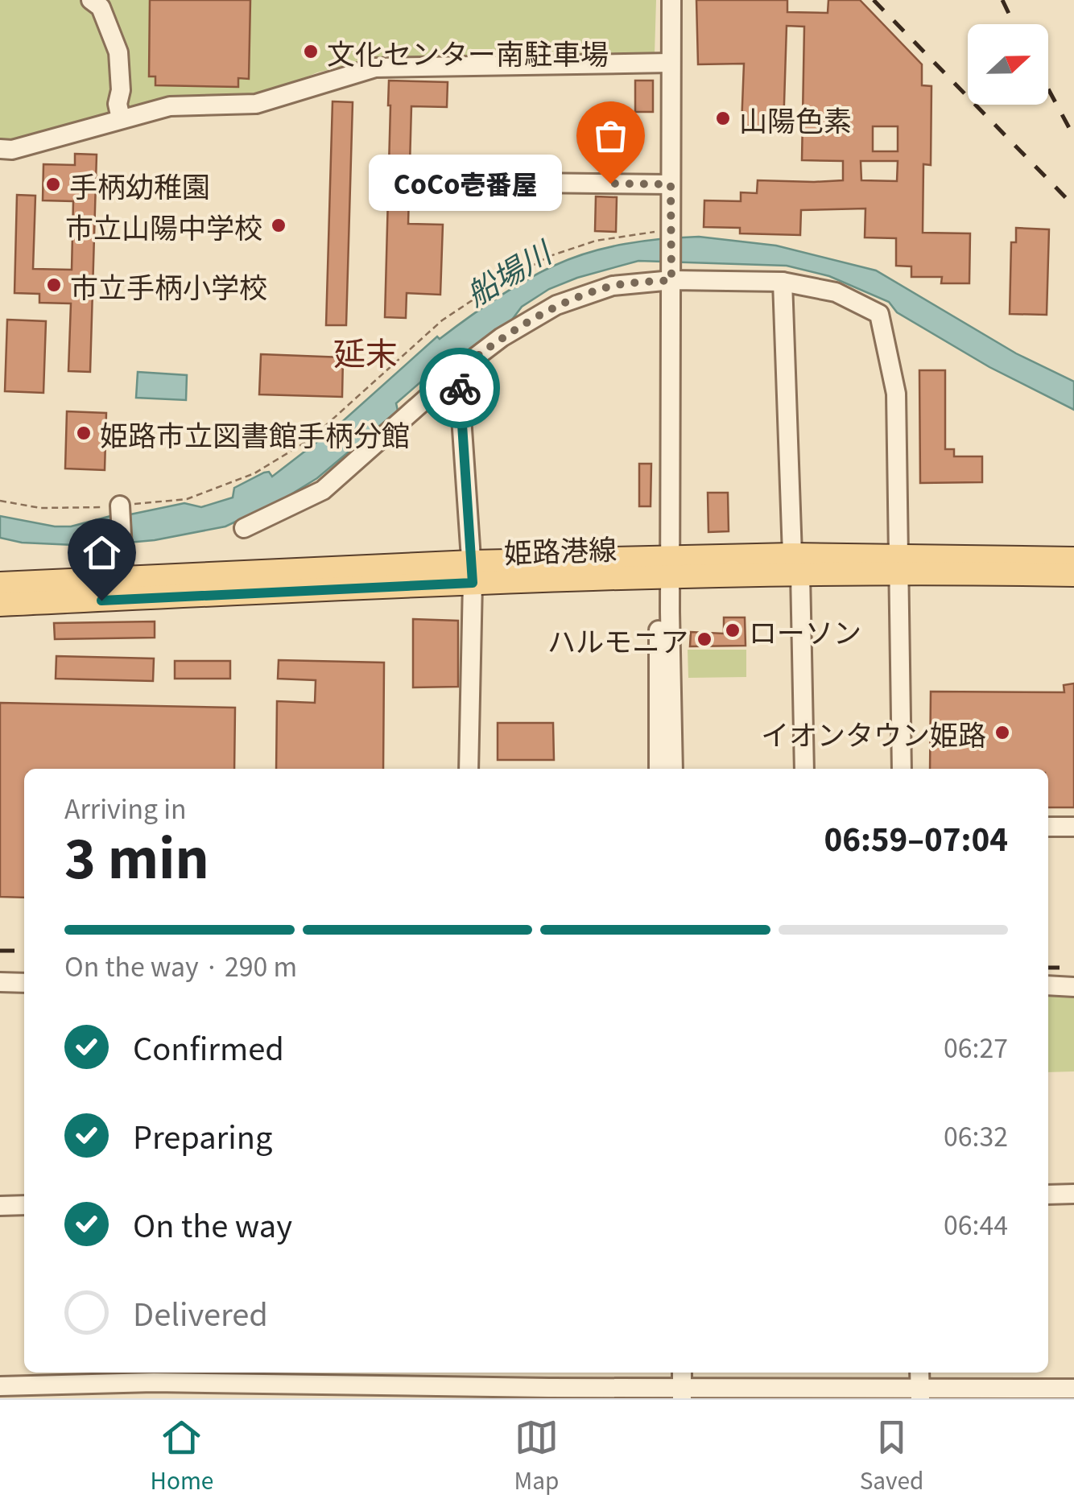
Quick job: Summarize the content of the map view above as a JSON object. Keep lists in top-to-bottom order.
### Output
{
  "streets": {
    "main road": ["姫路港線"]
  },
  "districts": ["延末"],
  "water": ["船場川"],
  "places": [
    "文化センター南駐車場",
    "山陽色素",
    "CoCo壱番屋",
    "手柄幼稚園",
    "市立山陽中学校",
    "市立手柄小学校",
    "姫路市立図書館手柄分館",
    "ローソン",
    "ハルモニア",
    "イオンタウン姫路"
  ],
  "north": "right",
  "page": {
    "bubble": "CoCo壱番屋",
    "heading": ["3 min", "Arriving in", "06:59–07:04"],
    "bar": "On the way · 290 m",
    "list": [
      ["Confirmed", "06:27"],
      ["Preparing", "06:32"],
      ["On the way", "06:44"],
      "Delivered"
    ],
    "tabs": ["Home", "Map", "Saved"]
  }
}
